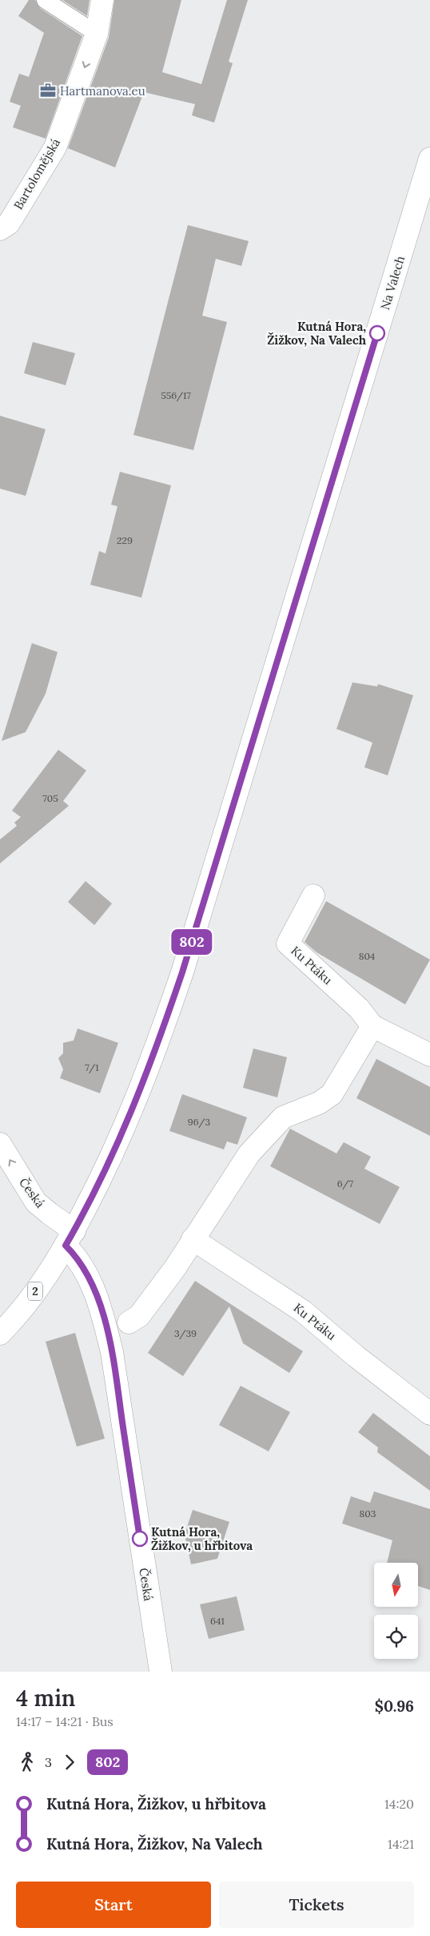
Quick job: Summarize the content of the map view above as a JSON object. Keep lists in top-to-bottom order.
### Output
{
  "streets": {
    "street": [
      "Bartolomějská",
      "Na Valech",
      "Ku Ptáku",
      "Česká",
      "2"
    ]
  },
  "crossings": [
    ["Na Valech", "Česká"],
    ["Na Valech", "2"],
    ["Česká", "2"]
  ],
  "one_way": ["Bartolomějská"],
  "places": {
    "office": ["Hartmanova.eu"],
    "other": ["Kutná Hora, Žižkov, Na Valech", "Kutná Hora, Žižkov, u hřbitova"]
  },
  "lines": ["bus line 802"],
  "house_numbers": [
    "556/17",
    "229",
    "705",
    "804",
    "7/1",
    "96/3",
    "6/7",
    "3/39",
    "803",
    "641"
  ],
  "north": "bottom",
  "page": {
    "on_map": "802",
    "heading": ["4 min", "14:17 – 14:21 · Bus", "$0.96"],
    "legs": ["3", "802"],
    "list": [
      {
        "name": "Kutná Hora, Žižkov, u hřbitova",
        "value": "14:20"
      },
      {
        "name": "Kutná Hora, Žižkov, Na Valech",
        "value": "14:21"
      }
    ],
    "buttons": ["Start", "Tickets"]
  }
}
